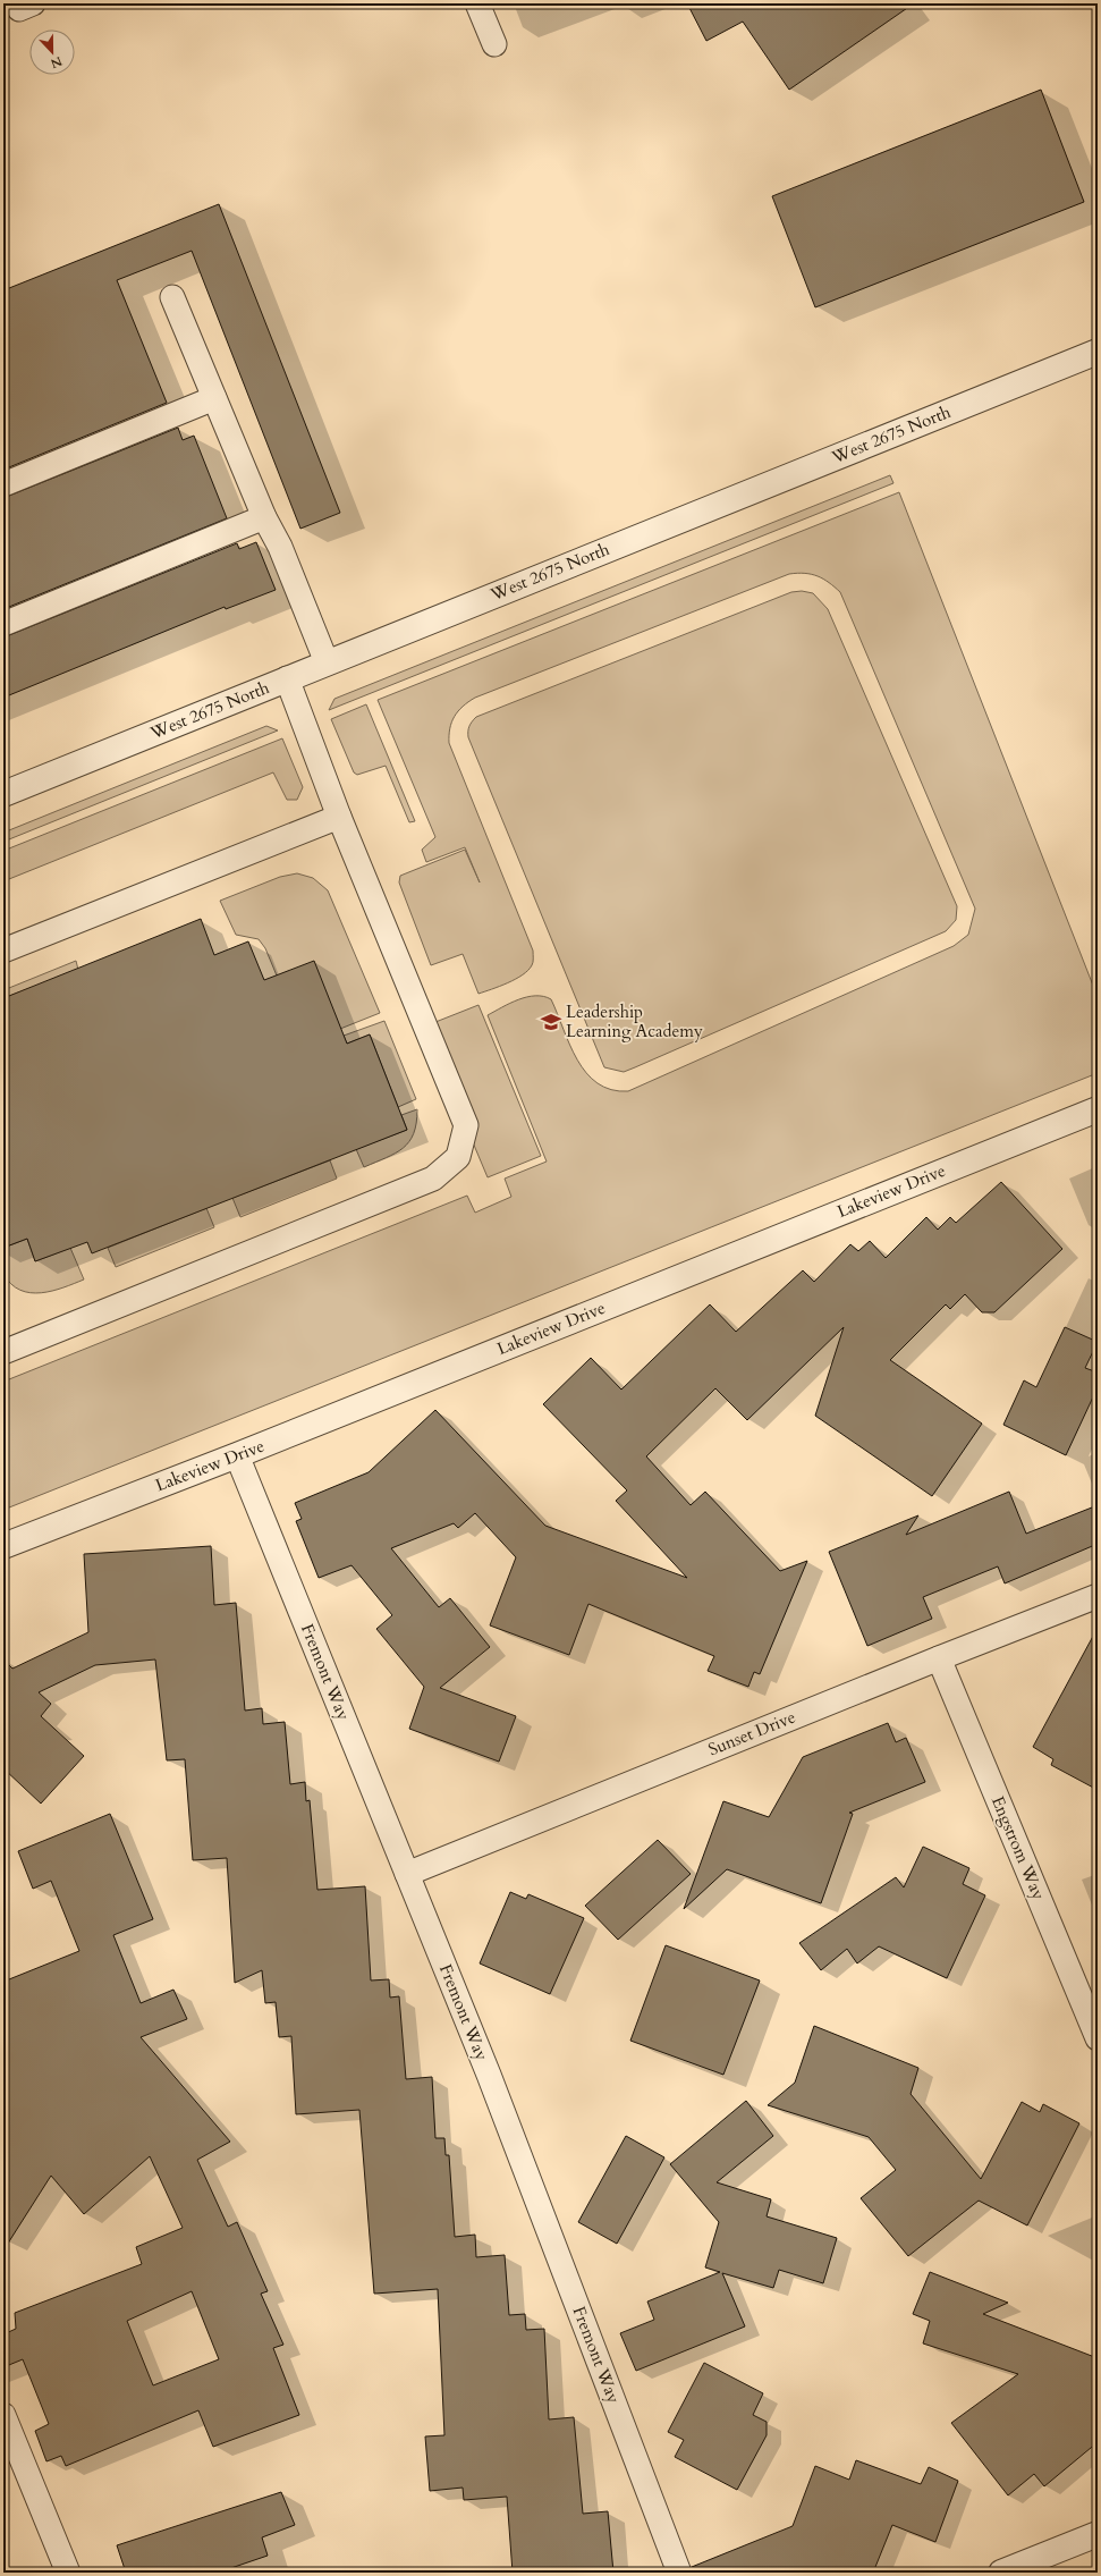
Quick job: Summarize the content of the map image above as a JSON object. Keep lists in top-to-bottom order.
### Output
{
  "streets": {
    "street": ["West 2675 North", "Lakeview Drive"],
    "lane": ["Fremont Way", "Sunset Drive", "Engstrom Way"]
  },
  "crossings": [
    ["Lakeview Drive", "Fremont Way"],
    ["Fremont Way", "Sunset Drive"],
    ["Sunset Drive", "Engstrom Way"]
  ],
  "places": {
    "school or university": ["Leadership Learning Academy"]
  },
  "north": "bottom"
}
